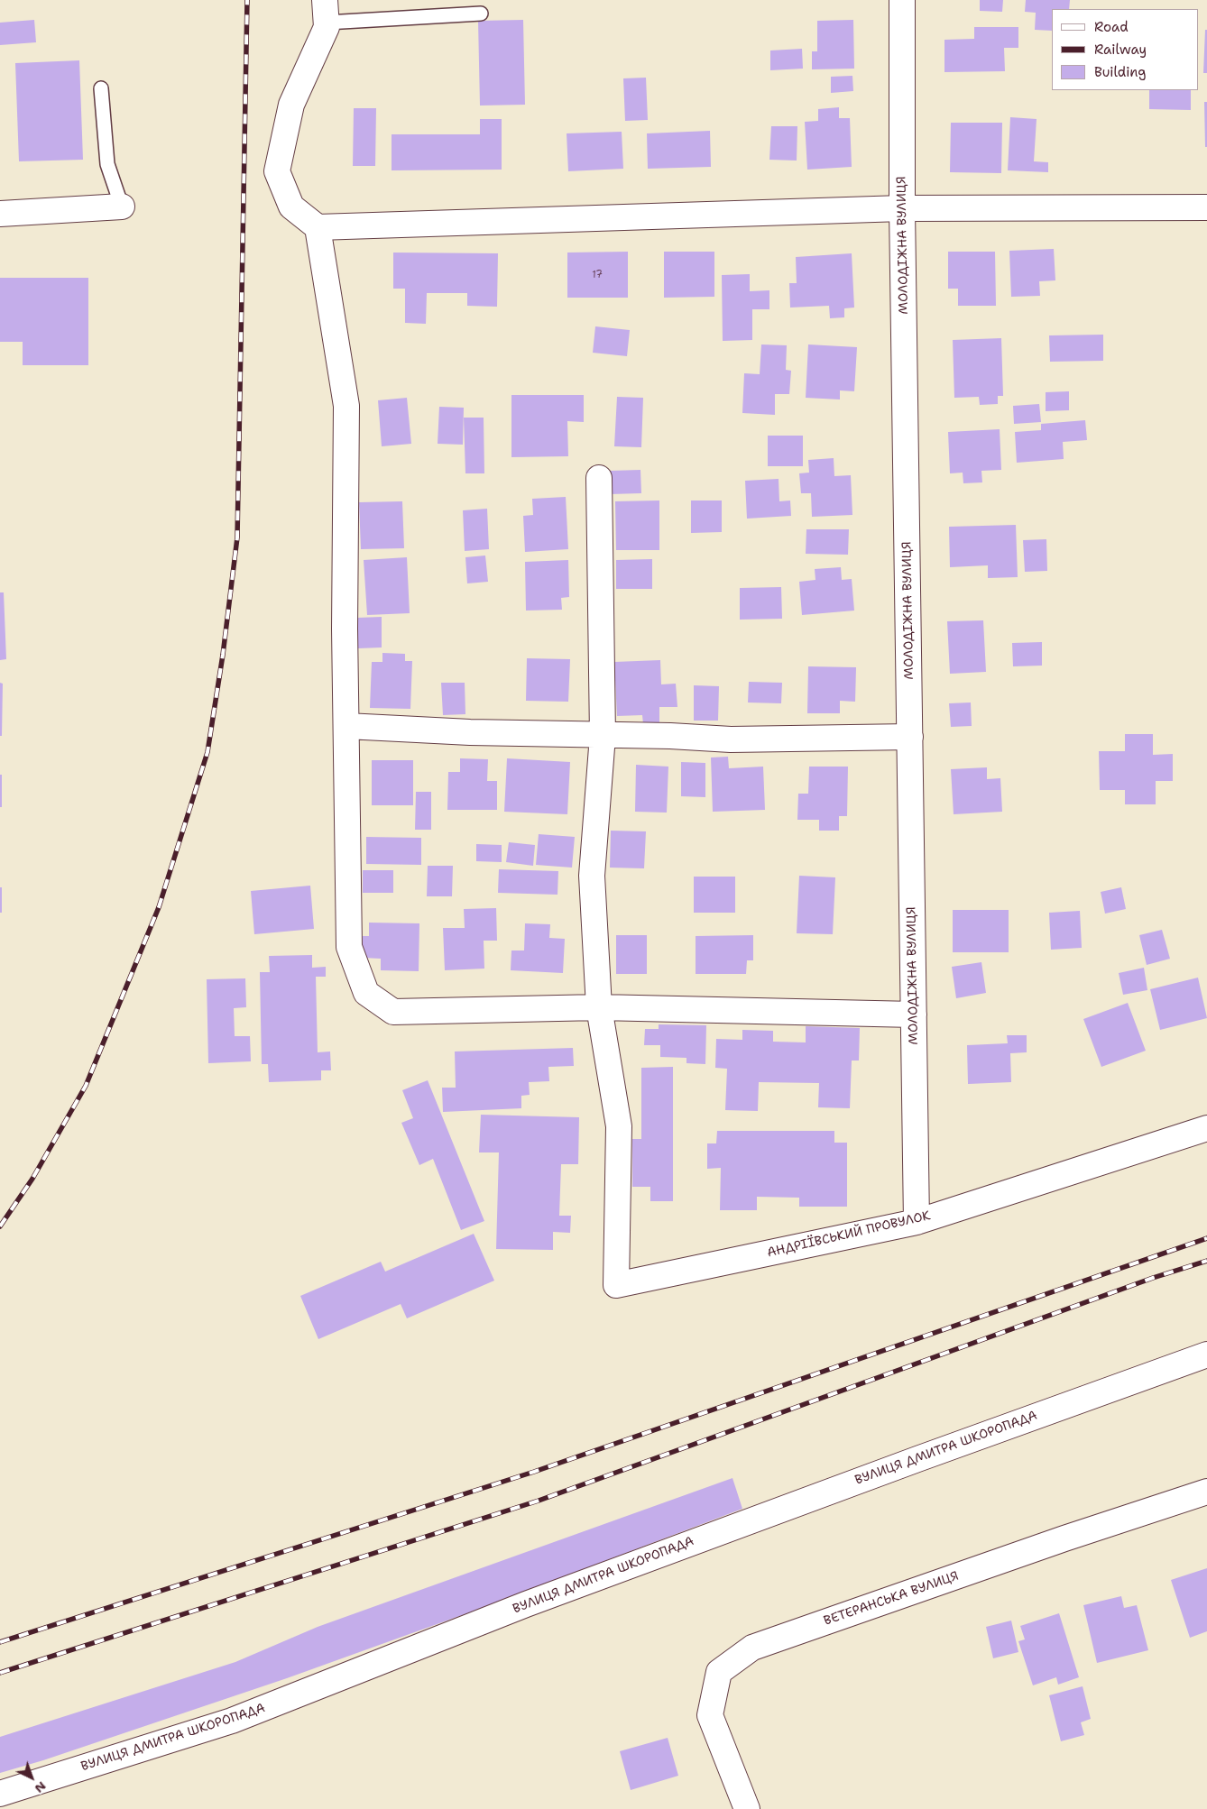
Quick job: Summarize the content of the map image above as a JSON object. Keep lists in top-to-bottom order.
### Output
{
  "streets": {
    "street": [
      "МОЛОДІЖНА ВУЛИЦЯ",
      "АНДРІЇВСЬКИЙ ПРОВУЛОК",
      "ВУЛИЦЯ ДМИТРА ШКОРОПАДА",
      "ВЕТЕРАНСЬКА ВУЛИЦЯ"
    ]
  },
  "crossings": [
    ["МОЛОДІЖНА ВУЛИЦЯ", "АНДРІЇВСЬКИЙ ПРОВУЛОК"]
  ],
  "house_numbers": ["17"],
  "legend": ["Road", "Railway", "Building"],
  "north": "bottom right"
}
